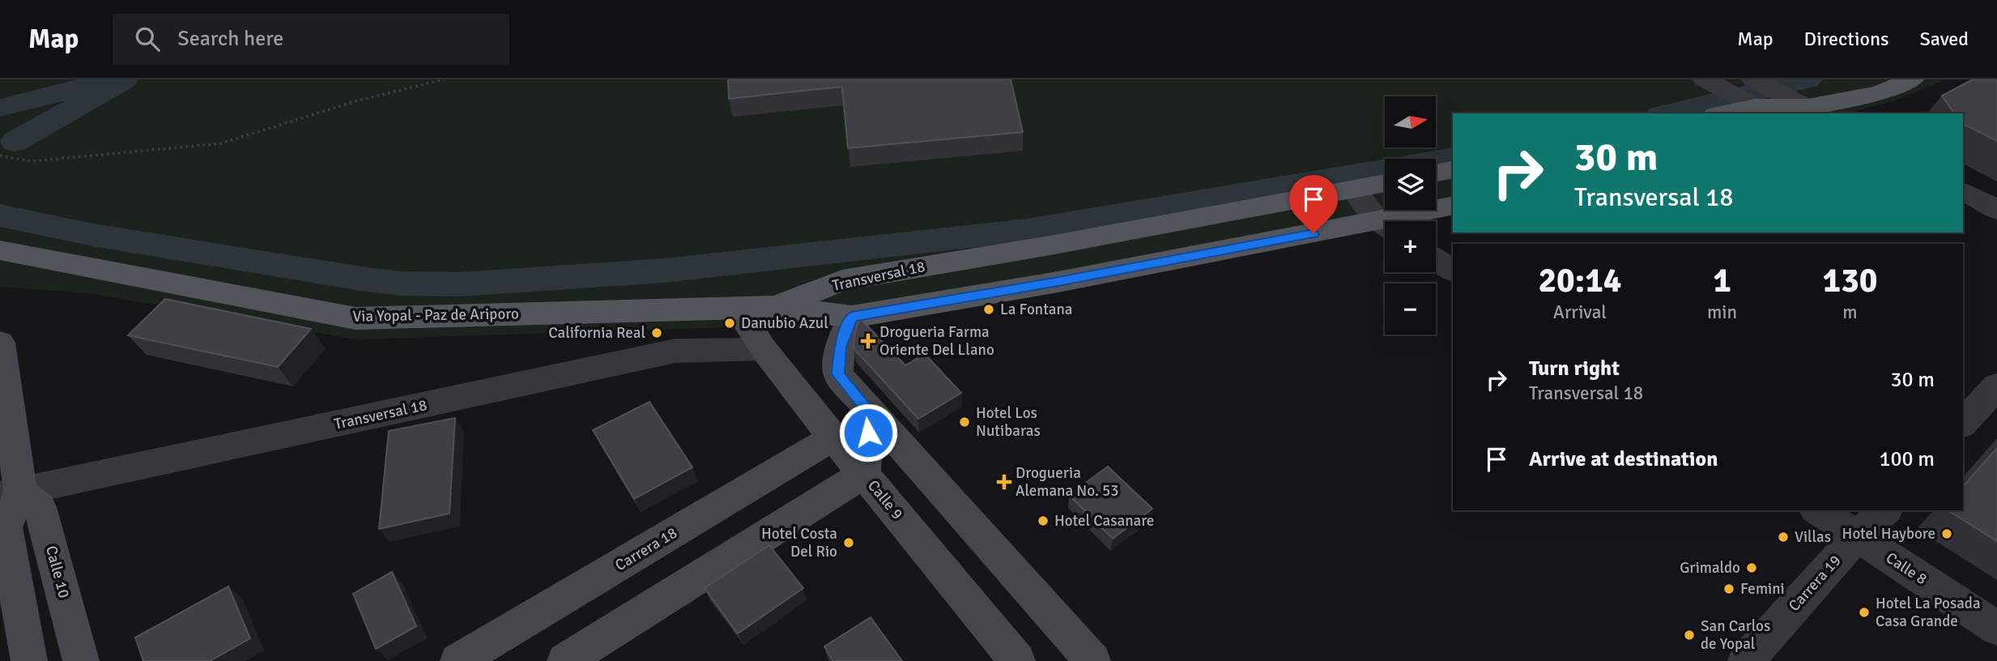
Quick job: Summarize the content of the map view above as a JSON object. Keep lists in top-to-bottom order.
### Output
{
  "streets": {
    "main road": [
      "Transversal 18",
      "Via Yopal - Paz de Ariporo",
      "Calle 9",
      "Carrera 18",
      "Calle 10"
    ],
    "street": ["Calle 8", "Carrera 19"]
  },
  "crossings": [
    ["Transversal 18", "Via Yopal - Paz de Ariporo"],
    ["Transversal 18", "Calle 9"],
    ["Transversal 18", "Calle 10"],
    ["Via Yopal - Paz de Ariporo", "Calle 9"],
    ["Calle 9", "Carrera 18"],
    ["Calle 8", "Carrera 19"]
  ],
  "places": {
    "other": [
      "La Fontana",
      "Danubio Azul",
      "California Real",
      "Hotel Los Nutibaras",
      "Hotel Casanare",
      "Hotel Haybore",
      "Villas",
      "Hotel Costa Del Rio",
      "Grimaldo",
      "Femini",
      "Hotel La Posada Casa Grande",
      "San Carlos de Yopal"
    ],
    "health": ["Drogueria Farma Oriente Del Llano", "Drogueria Alemana No. 53"]
  },
  "north": "right",
  "page": {
    "header": "Map",
    "search": "Search here",
    "nav": ["Map", "Directions", "Saved"],
    "map_buttons": ["+", "−"],
    "turn": ["30 m", "Transversal 18"],
    "eta": [
      "20:14",
      "Arrival",
      "1",
      "min",
      "130",
      "m"
    ],
    "list": [
      {
        "name": "Turn right",
        "note": "Transversal 18",
        "value": "30 m"
      },
      {
        "name": "Arrive at destination",
        "value": "100 m"
      }
    ]
  }
}
